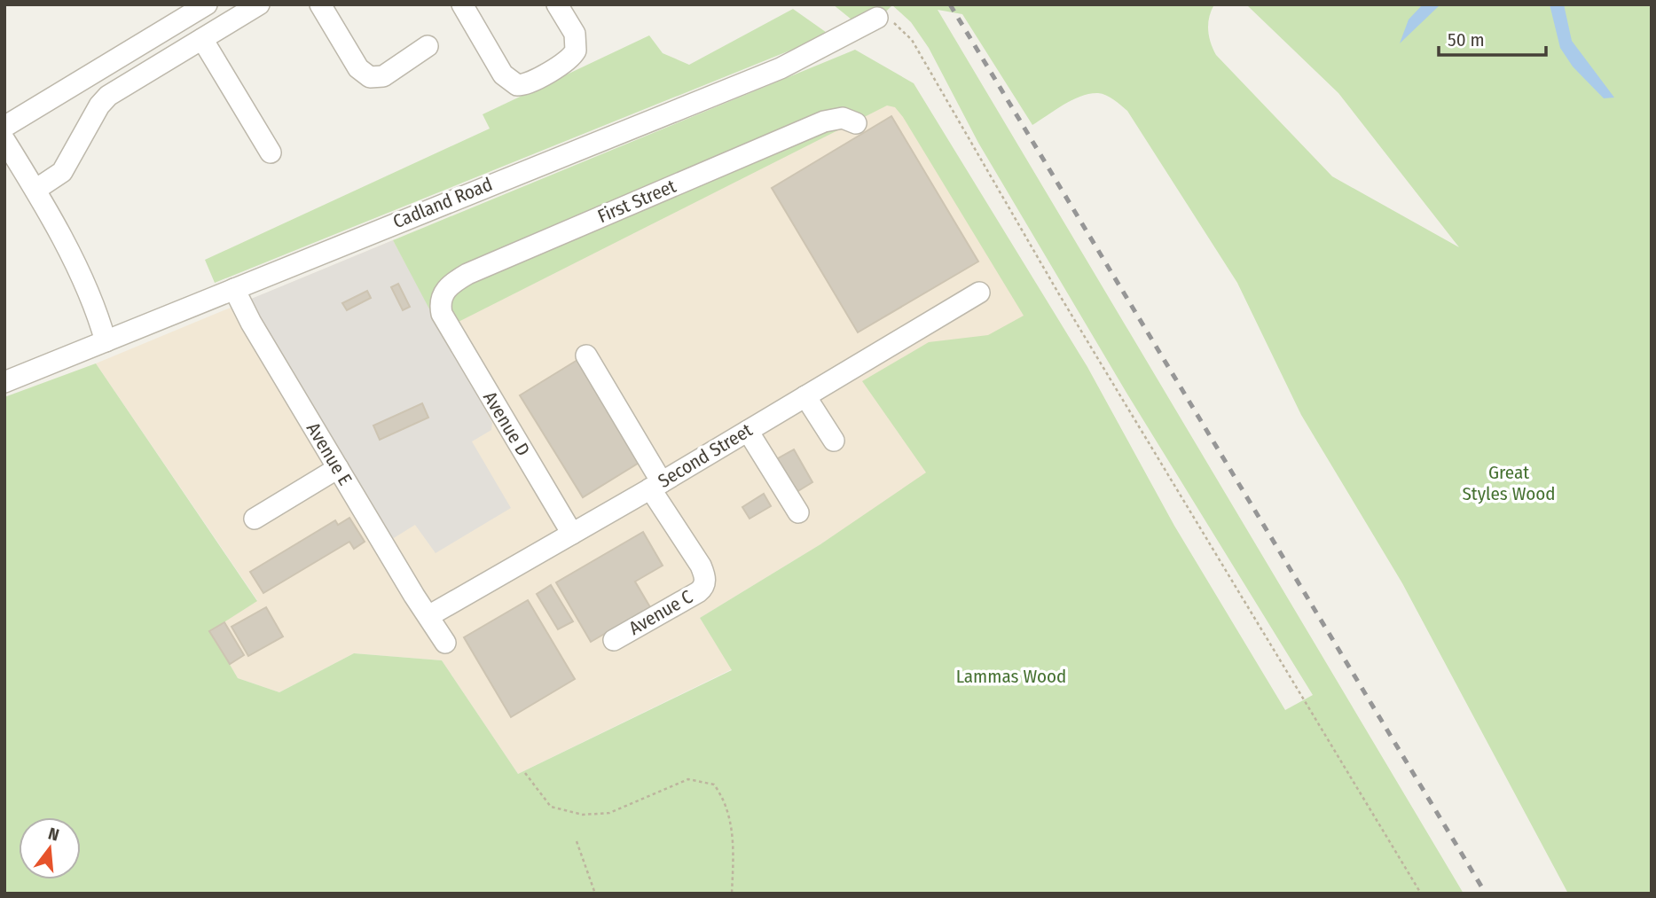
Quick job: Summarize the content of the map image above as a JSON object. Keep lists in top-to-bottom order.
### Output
{
  "streets": {
    "street": [
      "First Street",
      "Cadland Road",
      "Avenue D",
      "Avenue E",
      "Second Street",
      "Avenue C"
    ]
  },
  "crossings": [
    ["First Street", "Avenue D"],
    ["Cadland Road", "Avenue E"],
    ["Avenue D", "Second Street"],
    ["Avenue E", "Second Street"],
    ["Second Street", "Avenue C"]
  ],
  "parks": ["Great Styles Wood", "Lammas Wood"],
  "scale_bar": "50 m",
  "north": "top"
}
